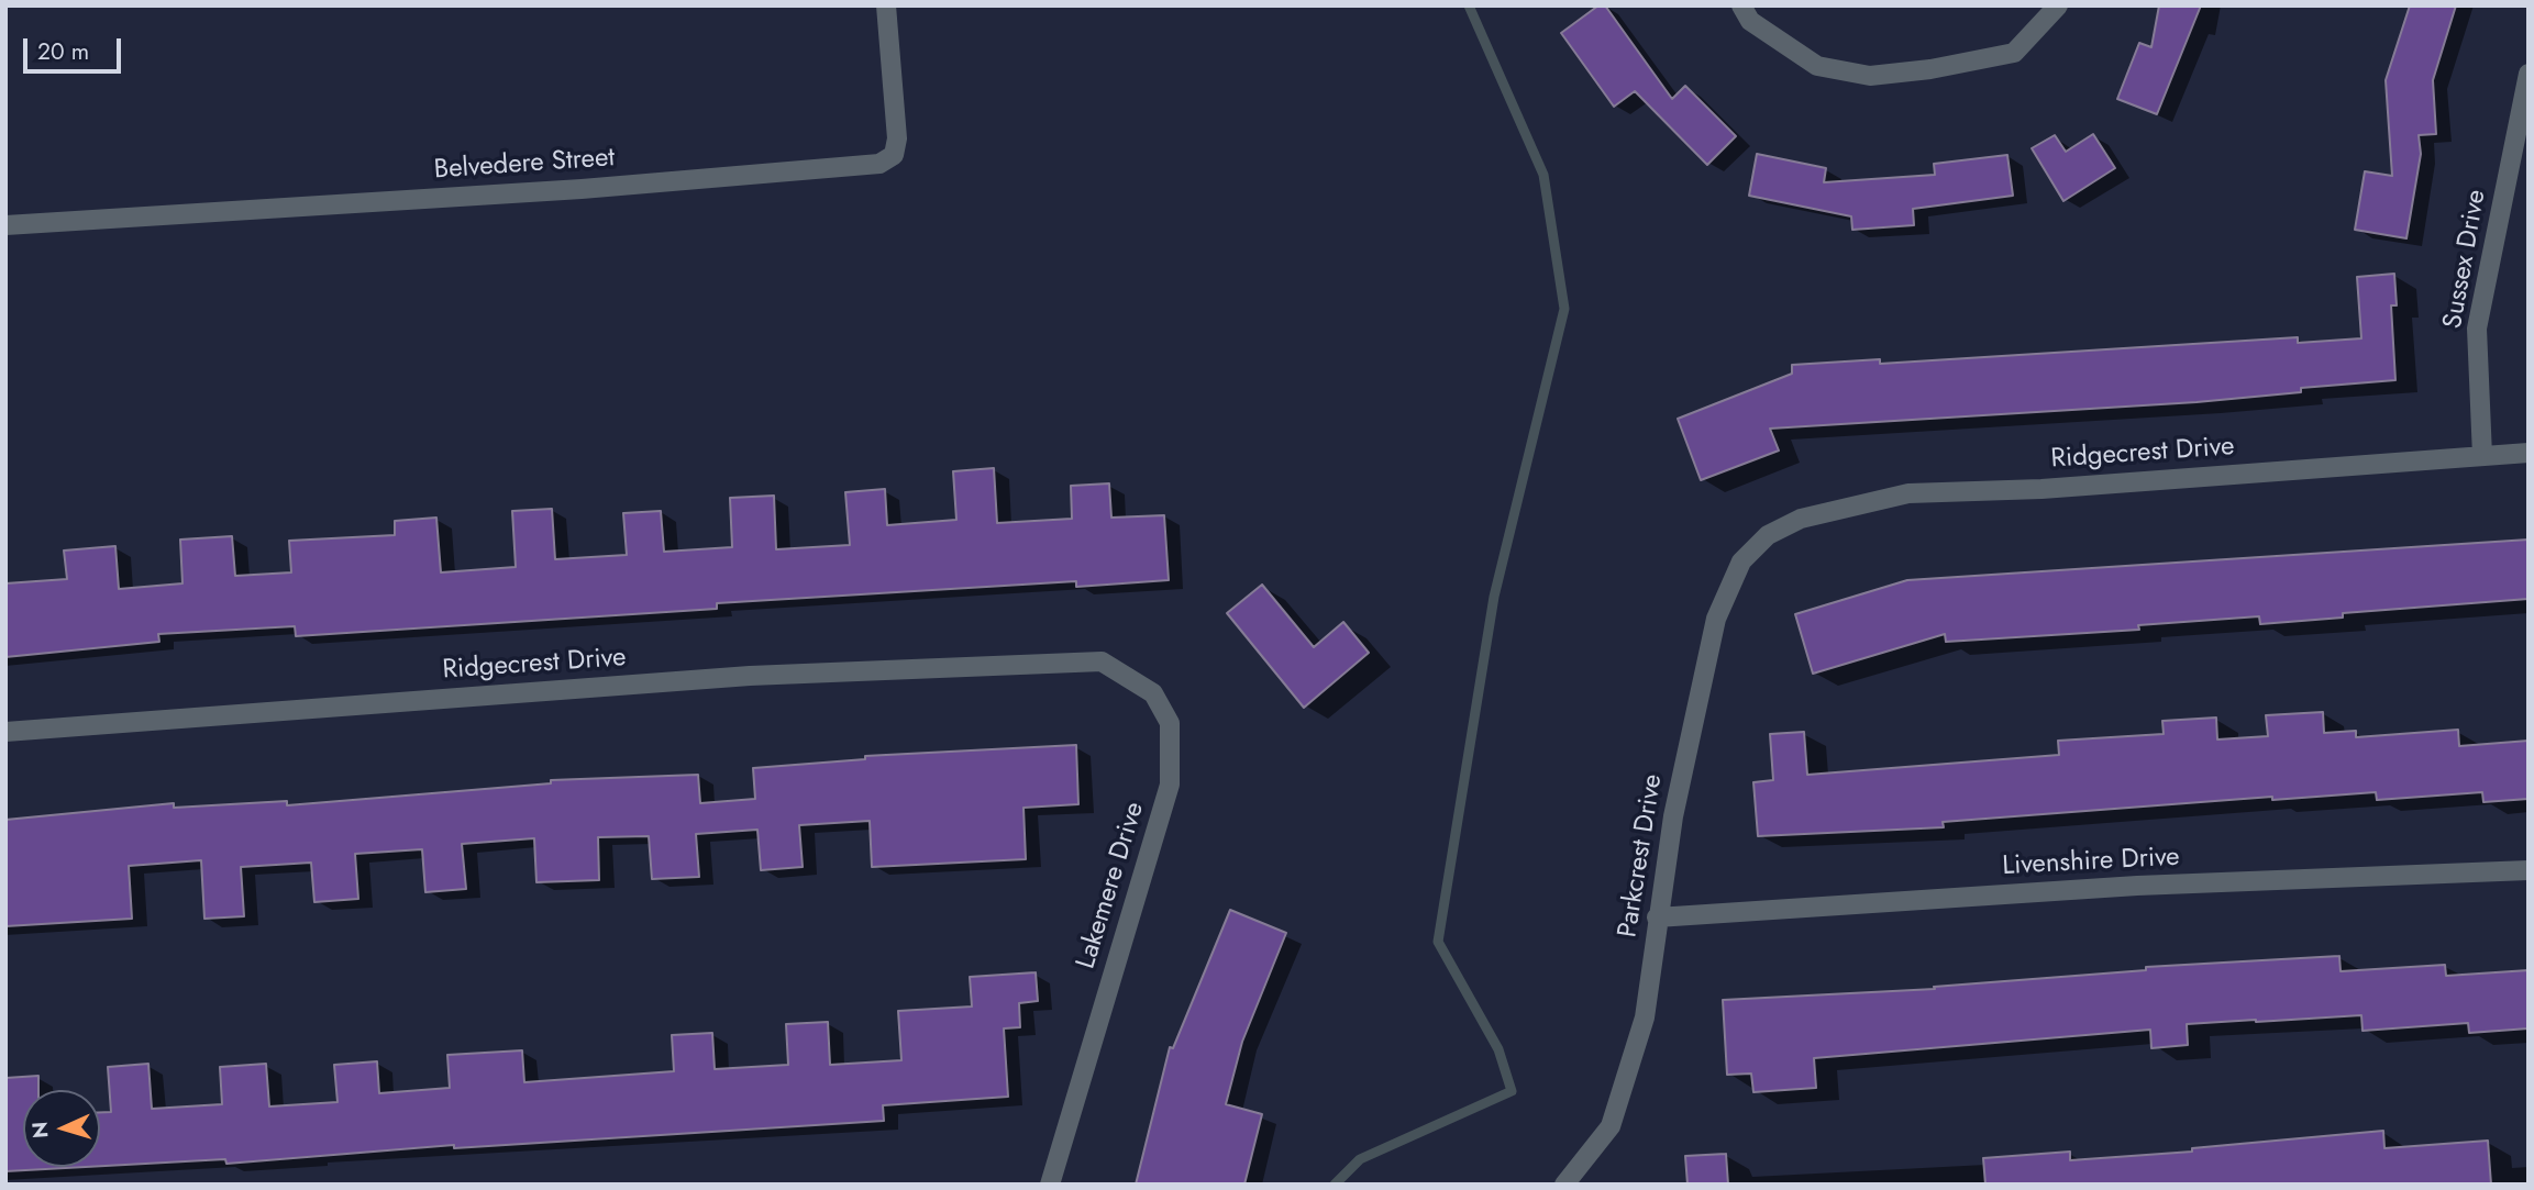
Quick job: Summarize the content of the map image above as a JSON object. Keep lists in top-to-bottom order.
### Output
{
  "streets": {
    "street": [
      "Belvedere Street",
      "Sussex Drive",
      "Ridgecrest Drive",
      "Parkcrest Drive",
      "Livenshire Drive",
      "Lakemere Drive"
    ]
  },
  "crossings": [
    ["Sussex Drive", "Ridgecrest Drive"],
    ["Ridgecrest Drive", "Parkcrest Drive"],
    ["Ridgecrest Drive", "Lakemere Drive"],
    ["Parkcrest Drive", "Livenshire Drive"]
  ],
  "scale_bar": "20 m",
  "north": "left"
}
